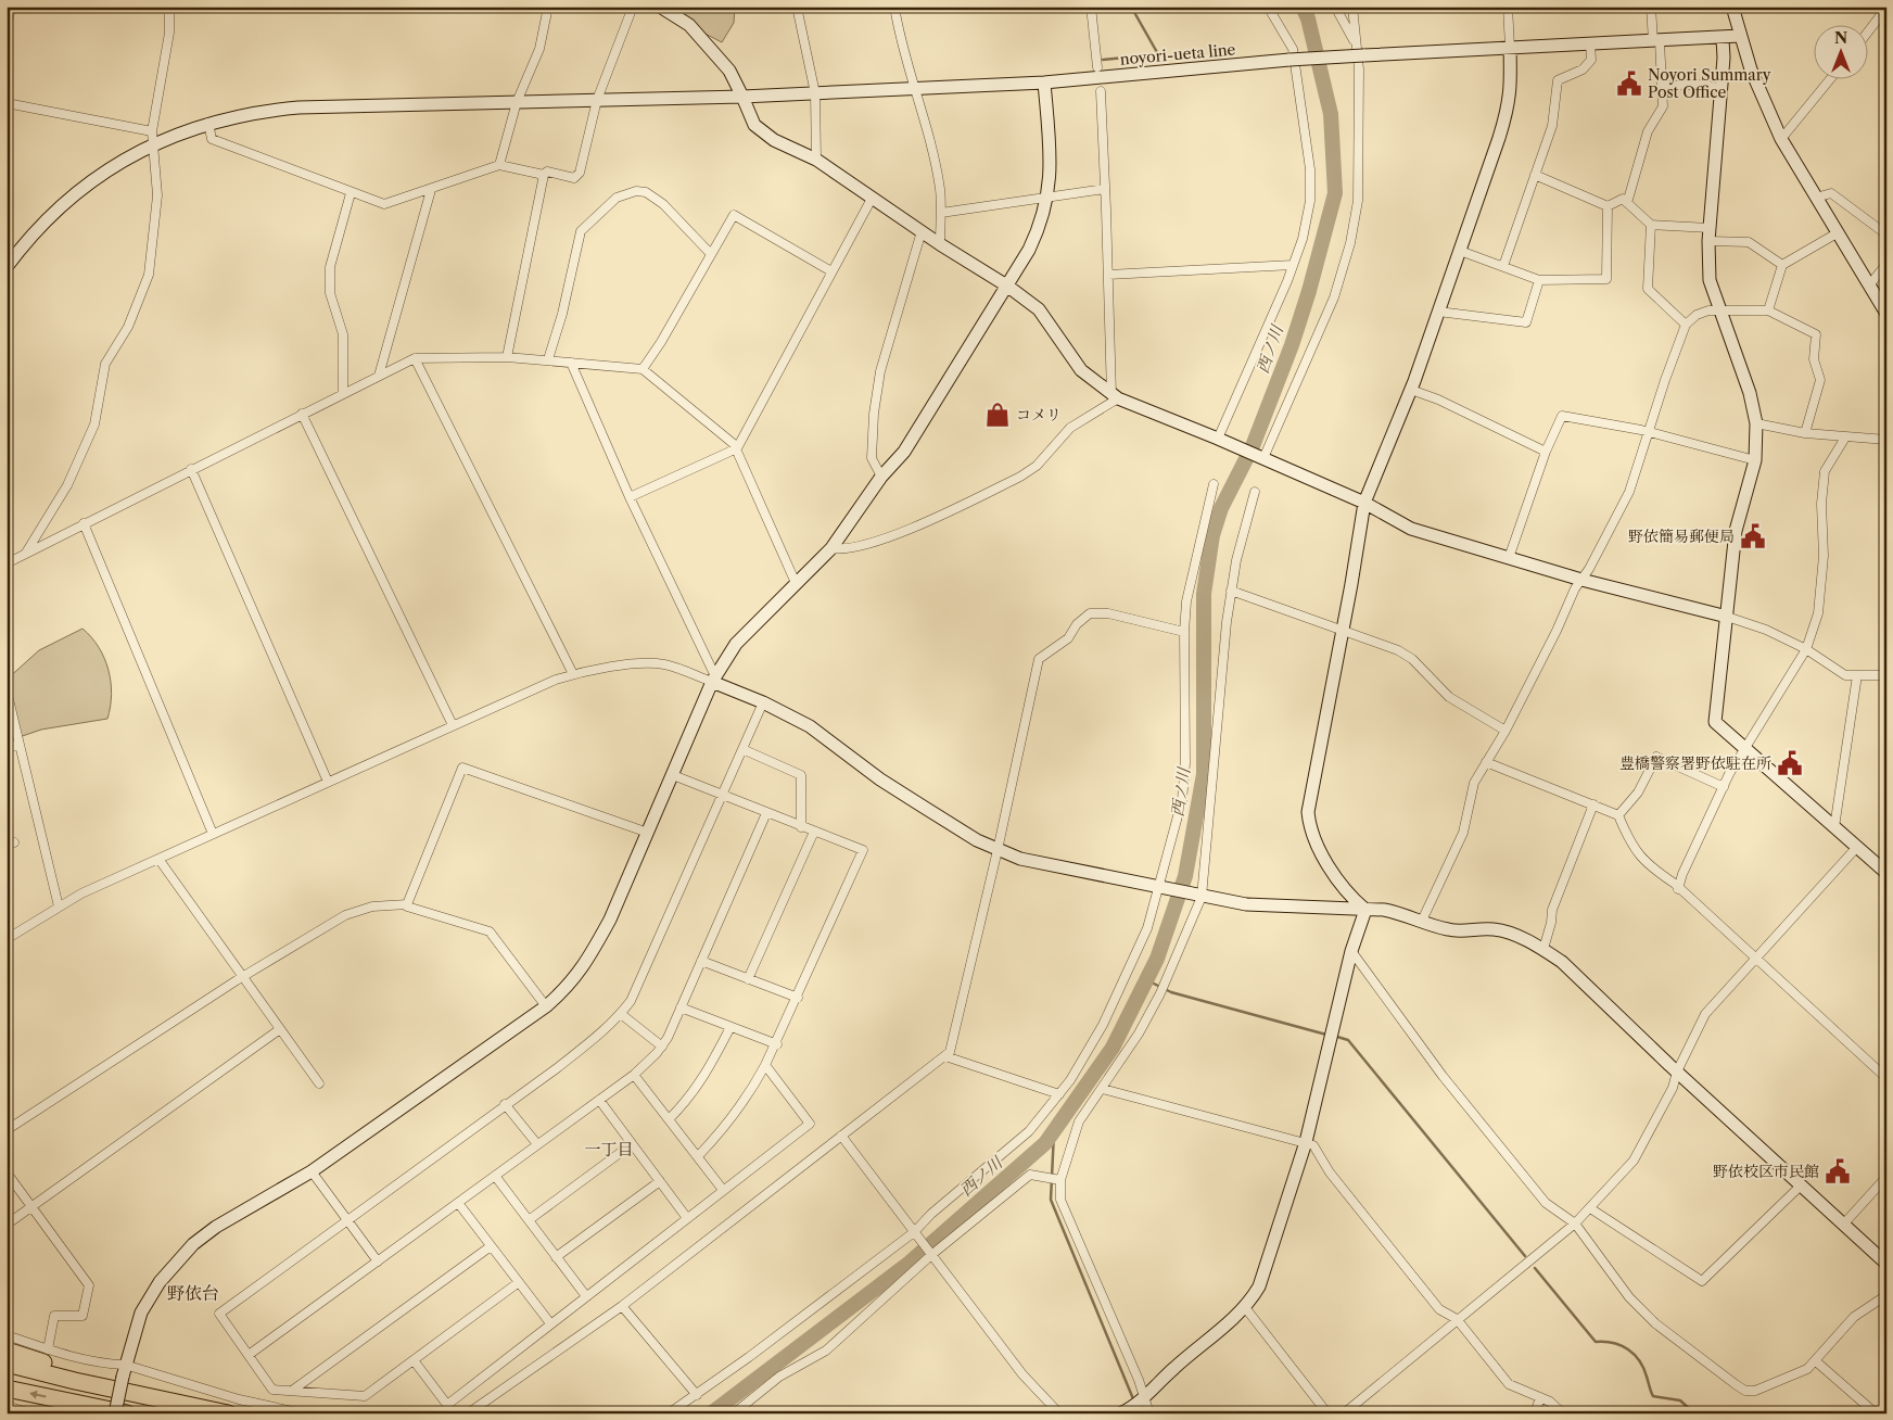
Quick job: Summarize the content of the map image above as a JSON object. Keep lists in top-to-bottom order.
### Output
{
  "streets": {
    "street": ["noyori-ueta line"]
  },
  "districts": ["一丁目", "野依台"],
  "water": ["西ノ川"],
  "places": {
    "public building": [
      "Noyori Summary Post Office",
      "野依簡易郵便局",
      "豊橋警察署野依駐在所",
      "野依校区市民館"
    ],
    "shop": ["コメリ"]
  },
  "north": "top"
}
